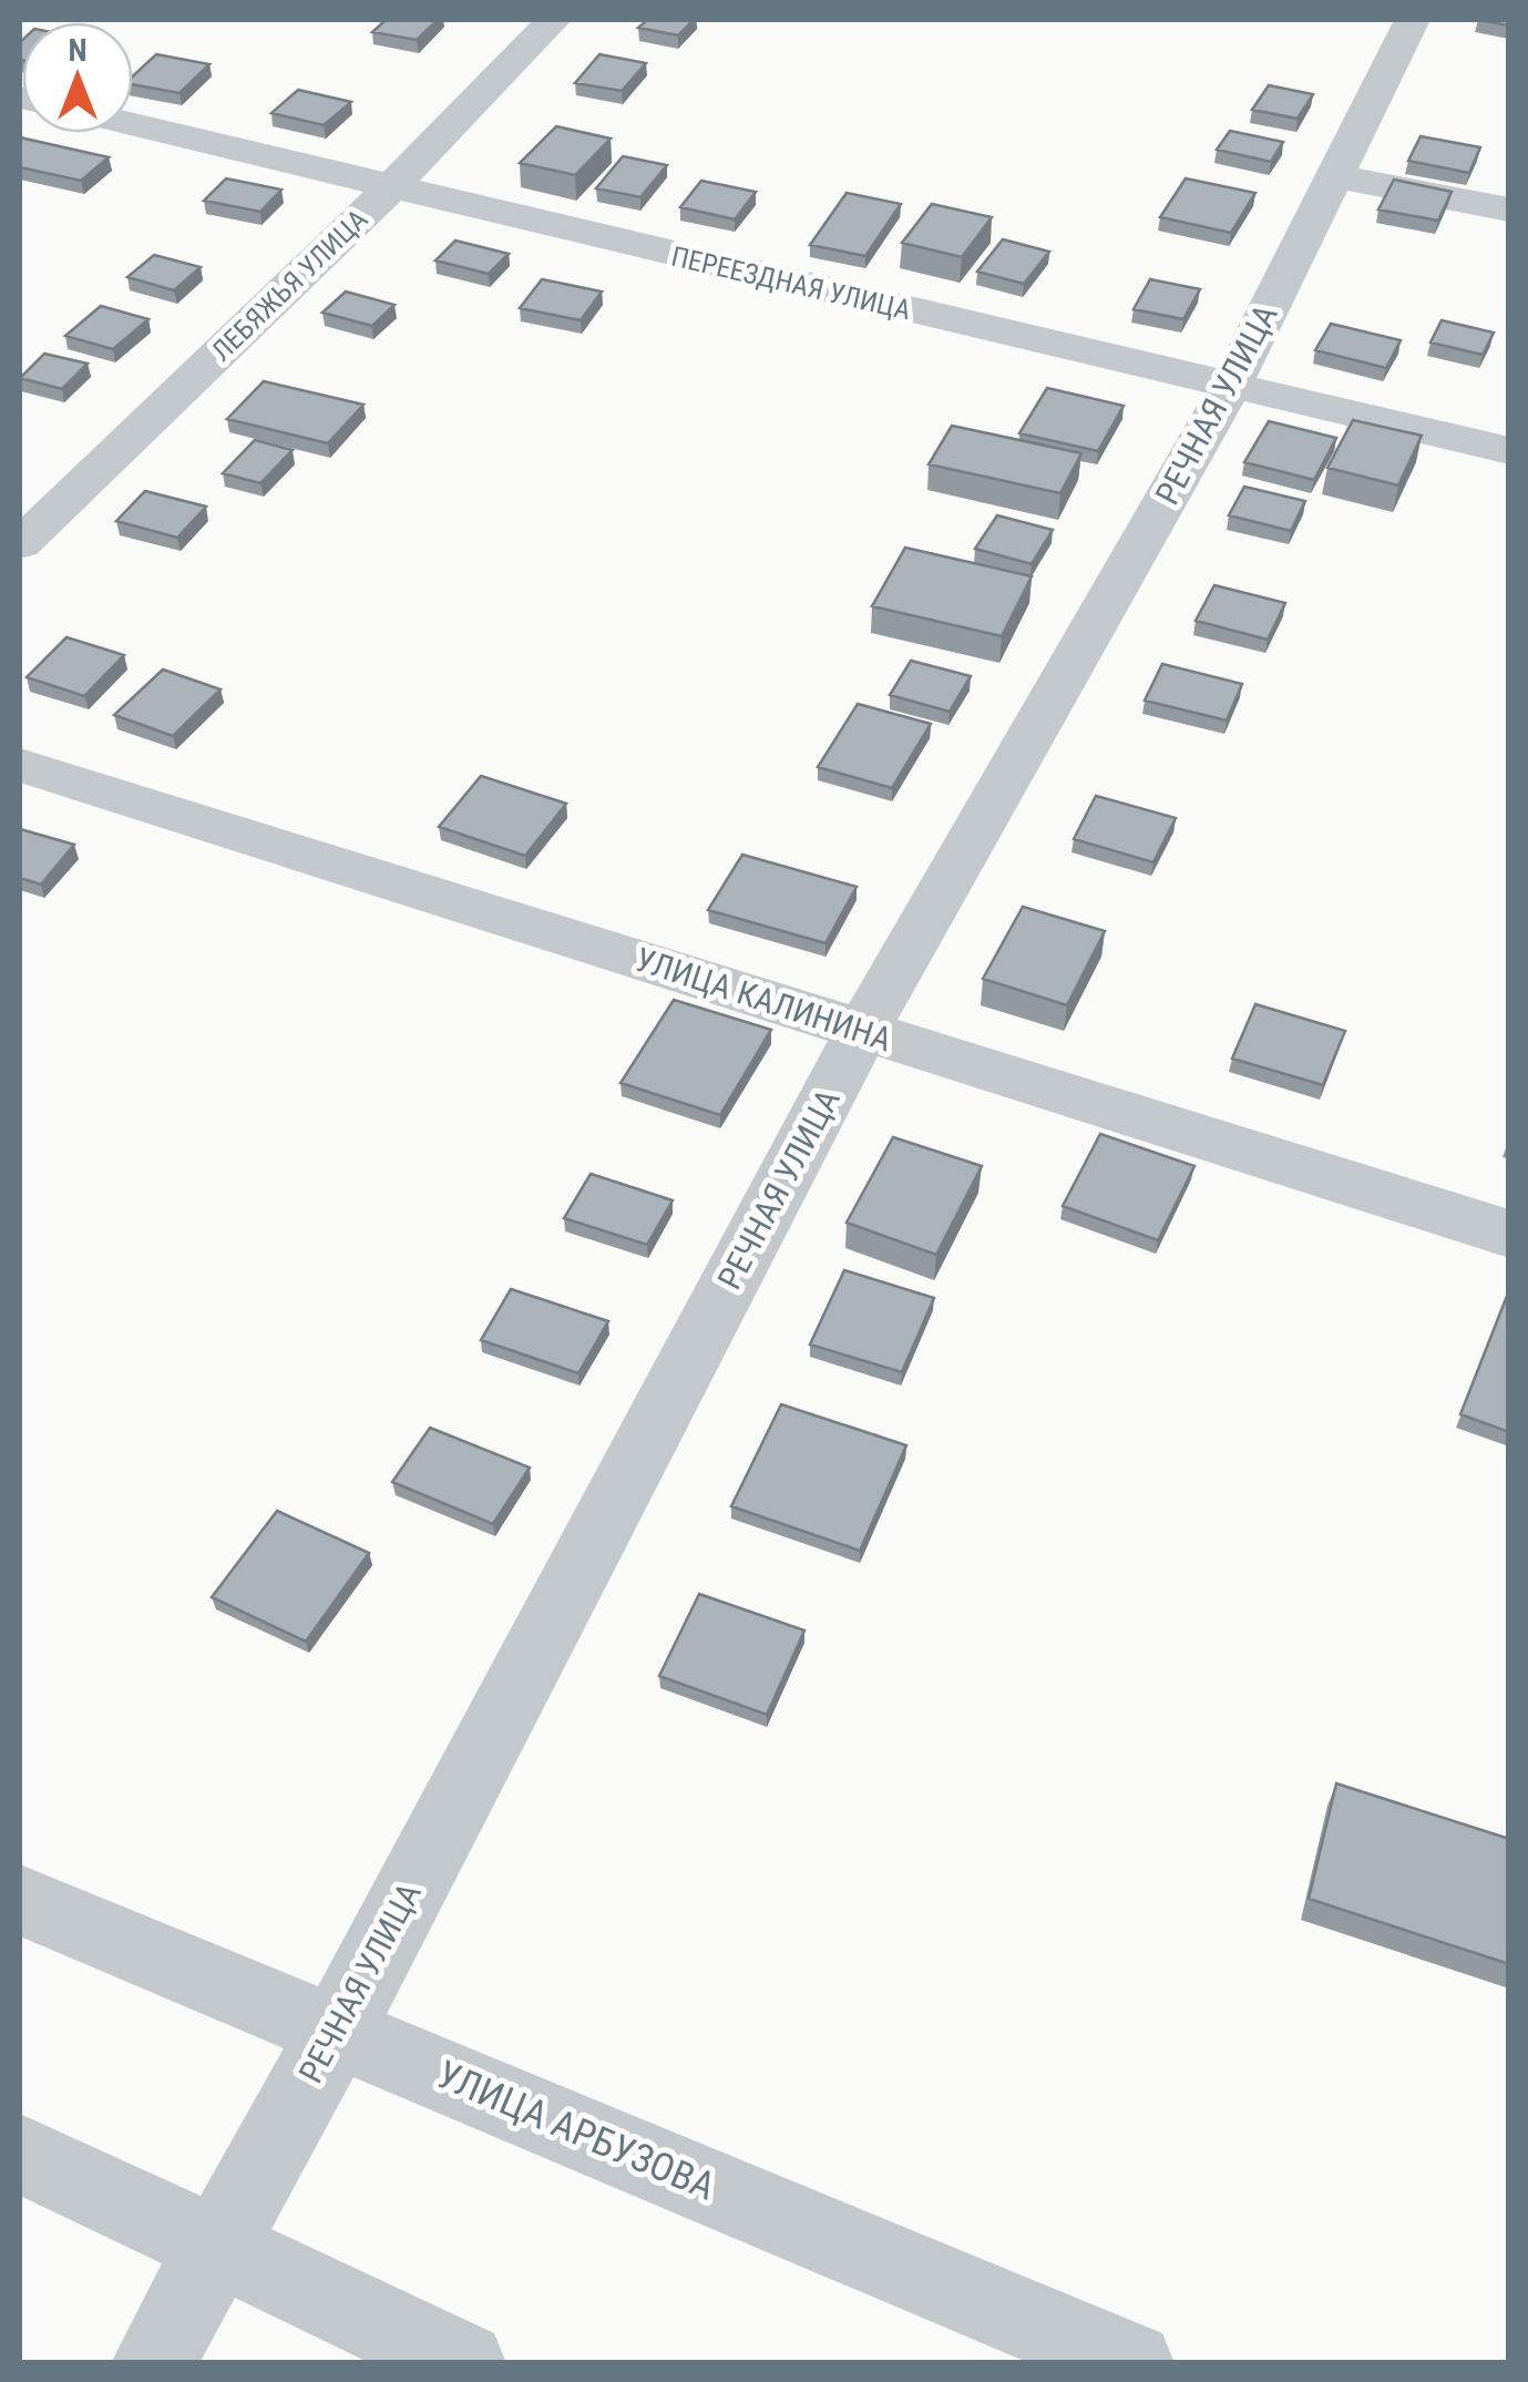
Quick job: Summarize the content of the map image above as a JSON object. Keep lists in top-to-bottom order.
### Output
{
  "streets": {
    "street": [
      "ПЕРЕЕЗДНАЯ УЛИЦА",
      "ЛЕБЯЖЬЯ УЛИЦА",
      "РЕЧНАЯ УЛИЦА",
      "УЛИЦА КАЛИНИНА",
      "УЛИЦА АРБУЗОВА"
    ]
  },
  "crossings": [
    ["ПЕРЕЕЗДНАЯ УЛИЦА", "ЛЕБЯЖЬЯ УЛИЦА"],
    ["ПЕРЕЕЗДНАЯ УЛИЦА", "РЕЧНАЯ УЛИЦА"],
    ["РЕЧНАЯ УЛИЦА", "УЛИЦА КАЛИНИНА"],
    ["РЕЧНАЯ УЛИЦА", "УЛИЦА АРБУЗОВА"]
  ],
  "north": "top"
}
